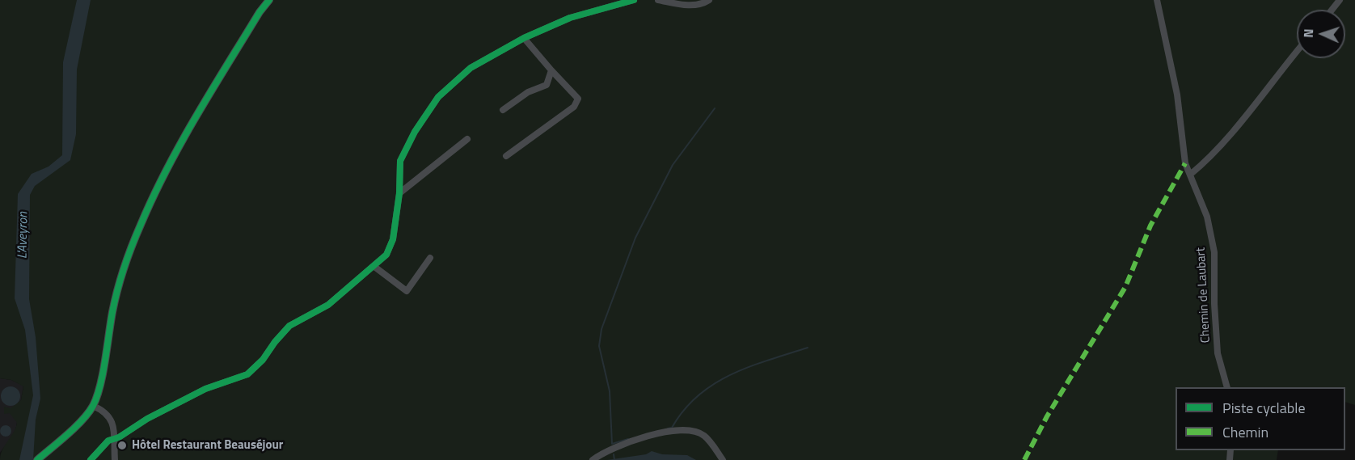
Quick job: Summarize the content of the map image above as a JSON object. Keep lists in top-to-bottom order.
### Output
{
  "streets": {
    "street": ["Chemin de Laubart"]
  },
  "water": ["L'Aveyron"],
  "places": ["Hôtel Restaurant Beauséjour"],
  "legend": ["Piste cyclable", "Chemin"],
  "north": "left"
}
